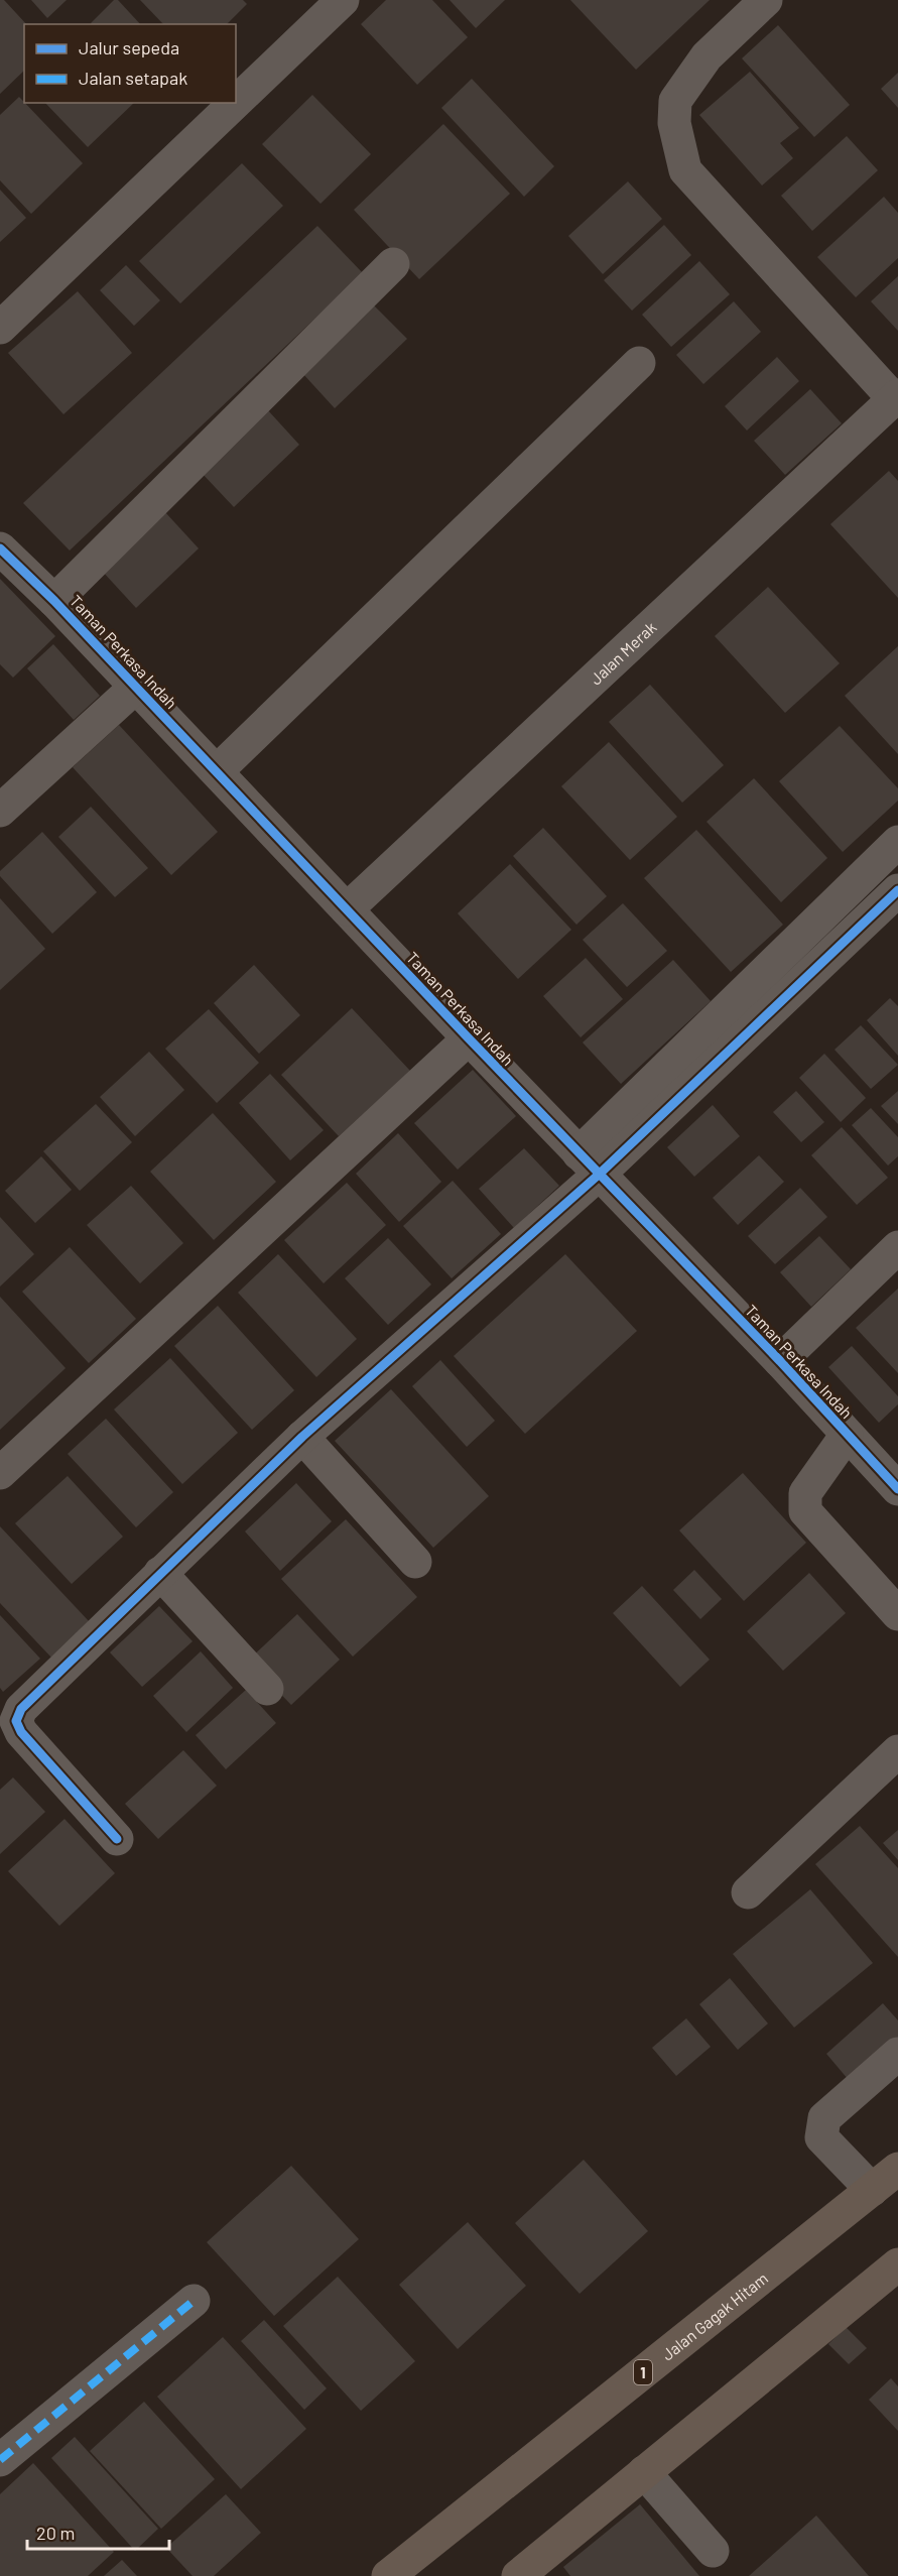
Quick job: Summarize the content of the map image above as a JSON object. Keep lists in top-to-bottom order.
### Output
{
  "streets": {
    "highway": ["Jalan Gagak Hitam", "1"],
    "street": ["Taman Perkasa Indah", "Jalan Merak"]
  },
  "crossings": [
    ["Taman Perkasa Indah", "Jalan Merak"]
  ],
  "legend": ["Jalur sepeda", "Jalan setapak"],
  "scale_bar": "20 m"
}
